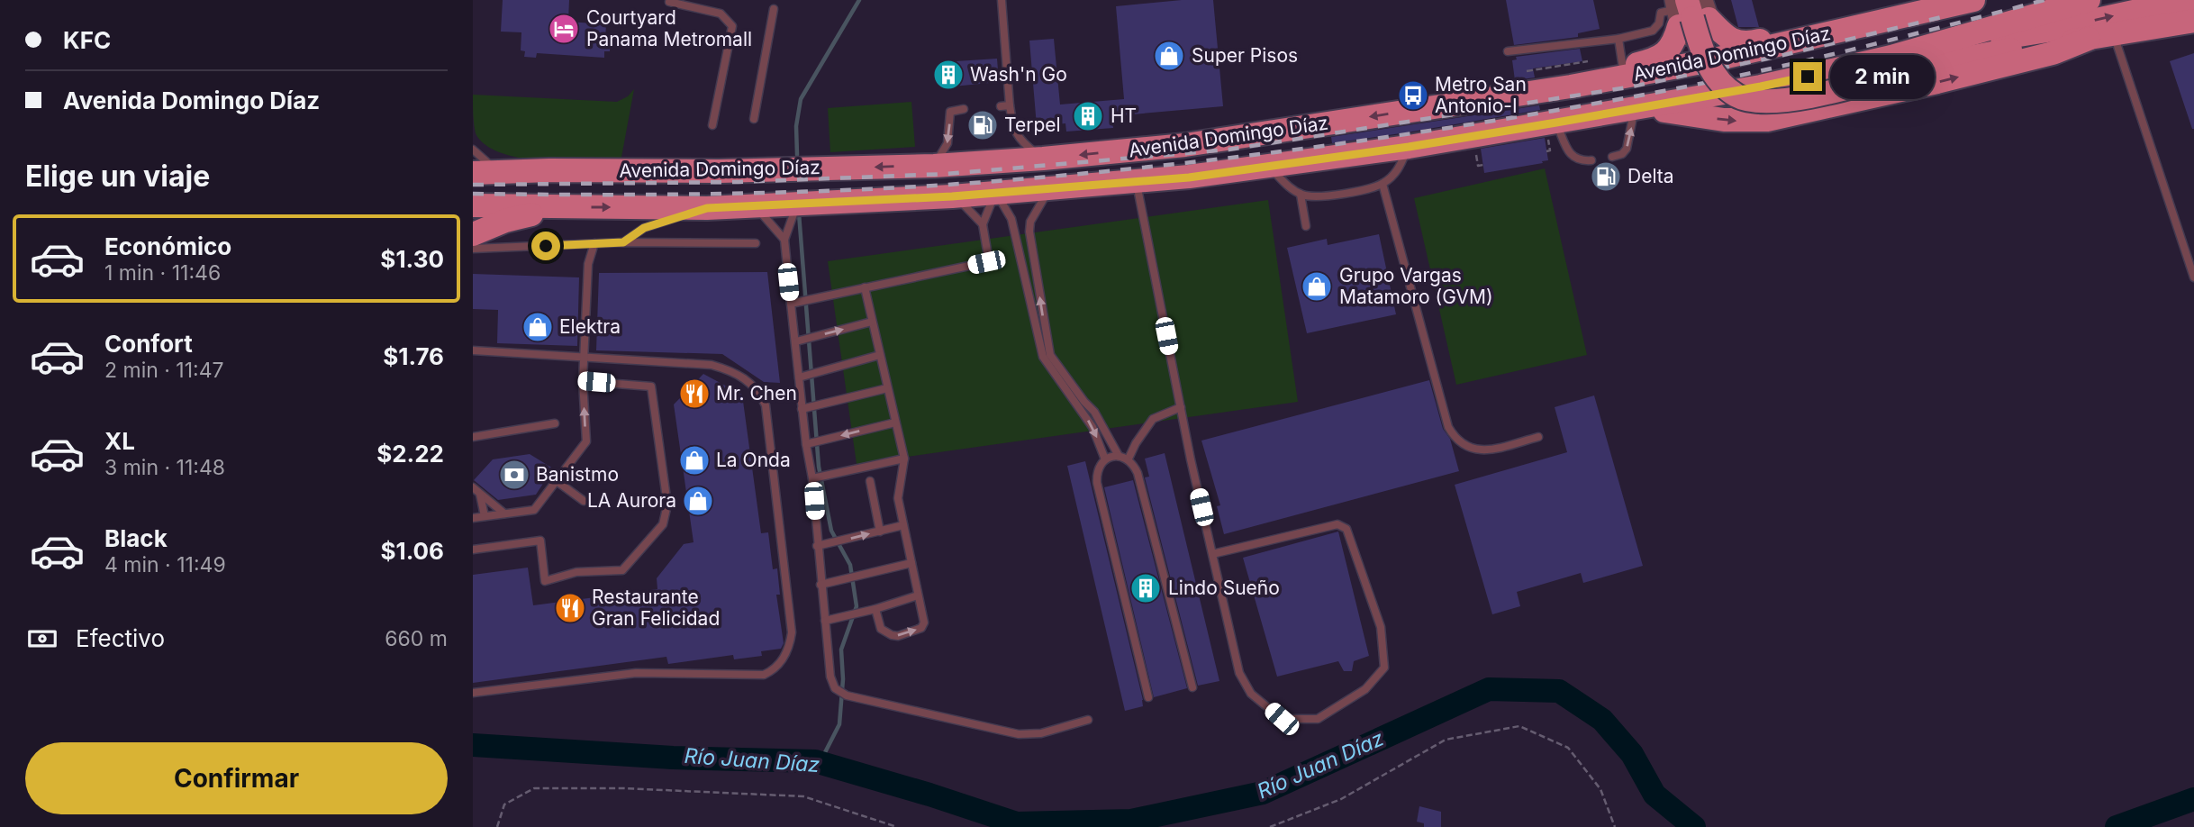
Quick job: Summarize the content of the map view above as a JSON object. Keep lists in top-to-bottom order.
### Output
{
  "streets": {
    "main road": ["Avenida Domingo Díaz"]
  },
  "water": ["Río Juan Díaz"],
  "places": {
    "hotel": ["Courtyard Panama Metromall"],
    "shop": [
      "Super Pisos",
      "Grupo Vargas Matamoro (GVM)",
      "Elektra",
      "La Onda",
      "LA Aurora"
    ],
    "building": ["Wash'n Go", "HT", "Lindo Sueño"],
    "bus stop": ["Metro San Antonio-I"],
    "fuel station": ["Terpel", "Delta"],
    "restaurant": ["Mr. Chen", "Restaurante Gran Felicidad"],
    "bank": ["Banistmo"]
  },
  "page": {
    "banner": ["KFC", "Avenida Domingo Díaz"],
    "bubble": "2 min",
    "heading": "Elige un viaje",
    "list": [
      {
        "name": "Económico",
        "note": "1 min · 11:46",
        "value": "$1.30"
      },
      {
        "name": "Confort",
        "note": "2 min · 11:47",
        "value": "$1.76"
      },
      {
        "name": "XL",
        "note": "3 min · 11:48",
        "value": "$2.22"
      },
      {
        "name": "Black",
        "note": "4 min · 11:49",
        "value": "$1.06"
      }
    ],
    "pay": ["Efectivo", "660 m"],
    "buttons": "Confirmar"
  }
}
